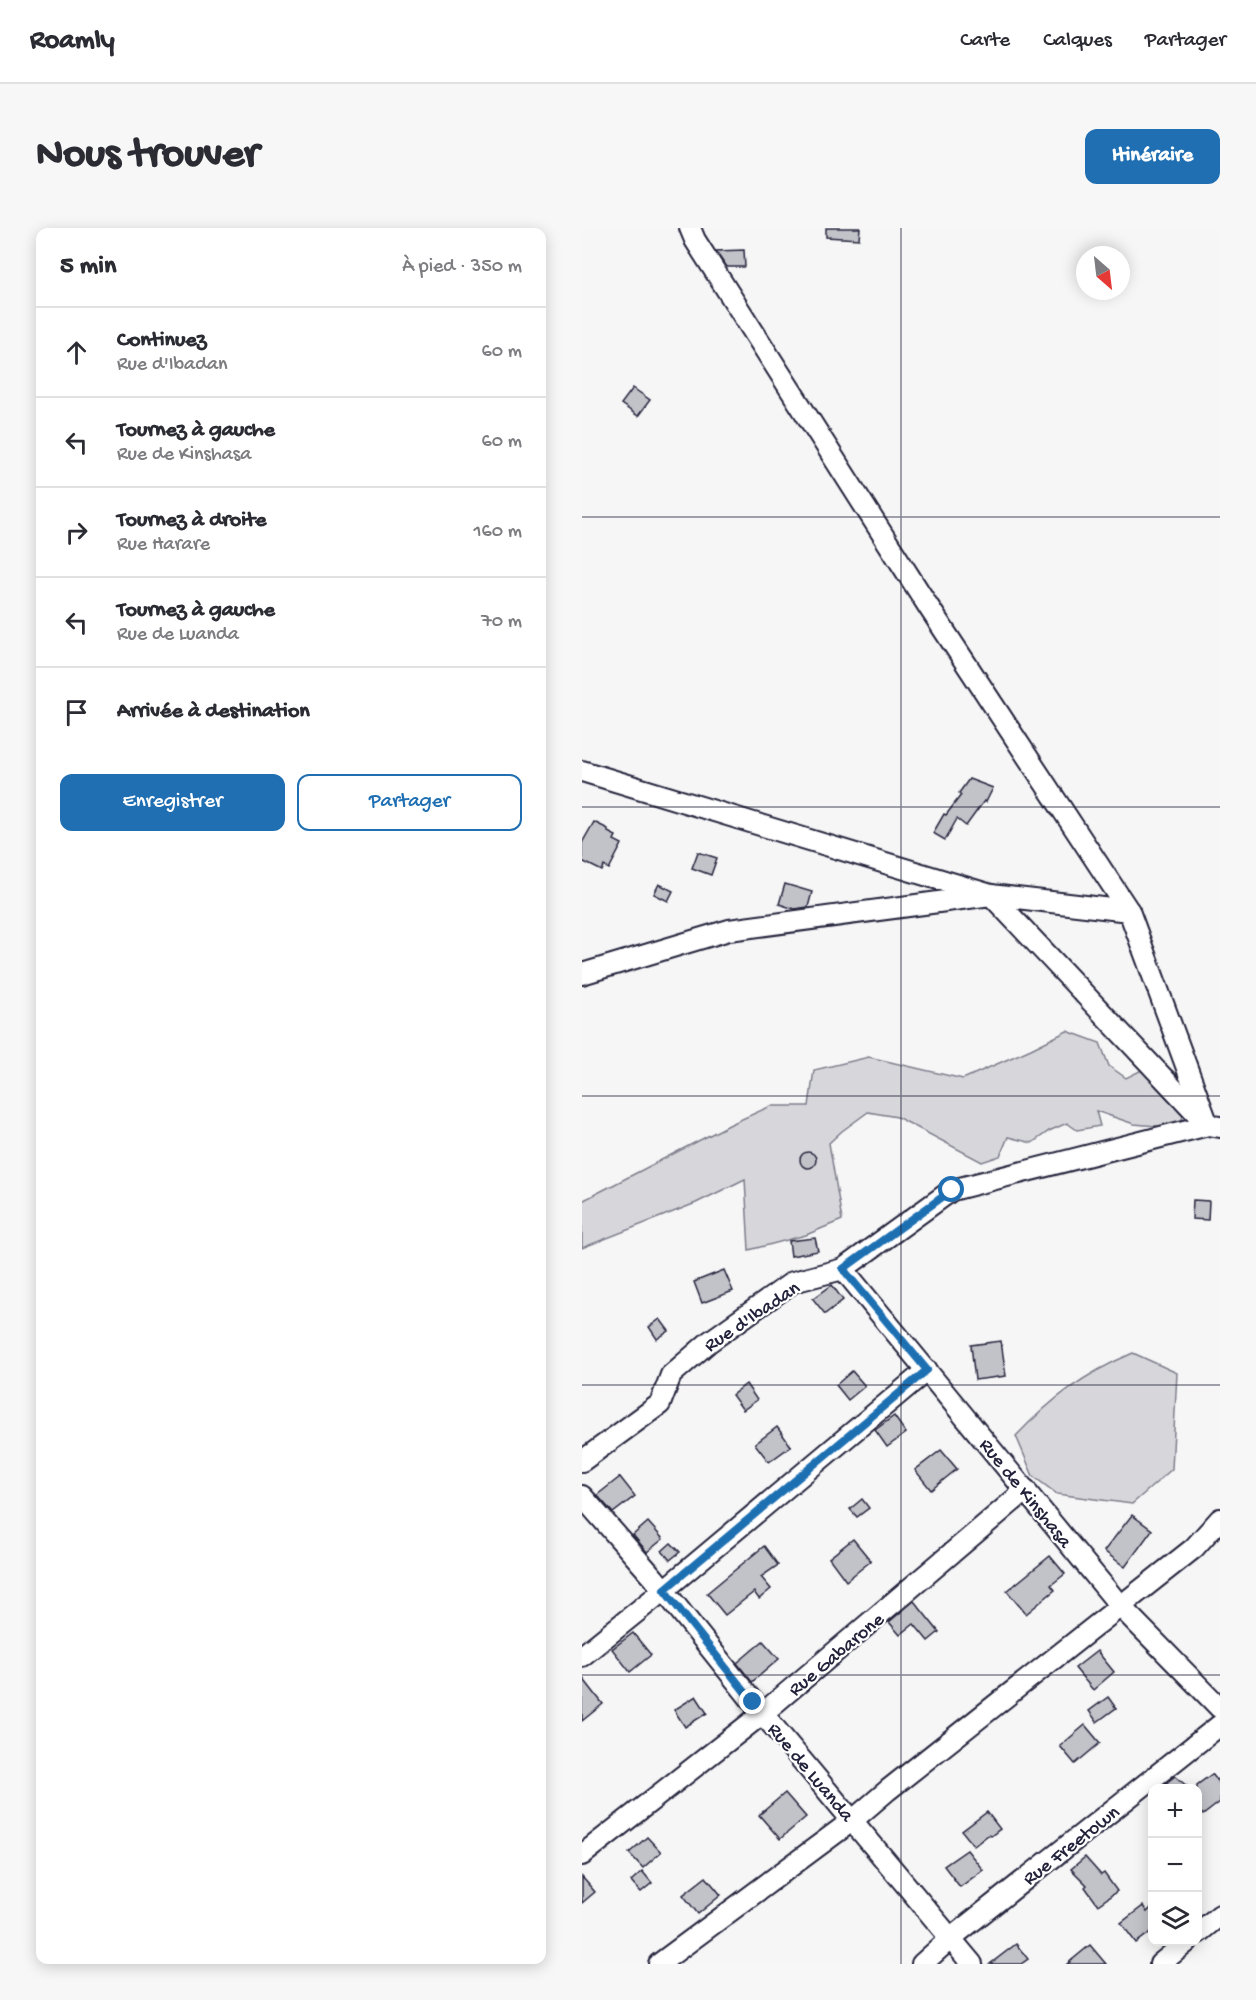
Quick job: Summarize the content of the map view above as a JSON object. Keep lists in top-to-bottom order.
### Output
{
  "streets": {
    "street": [
      "Rue d'Ibadan",
      "Rue de Kinshasa",
      "Rue Gabarone",
      "Rue de Luanda",
      "Rue Freetown"
    ]
  },
  "crossings": [
    ["Rue d'Ibadan", "Rue de Kinshasa"],
    ["Rue de Kinshasa", "Rue Gabarone"],
    ["Rue Gabarone", "Rue de Luanda"],
    ["Rue de Luanda", "Rue Freetown"]
  ],
  "north": "bottom right",
  "page": {
    "header": "Roamly",
    "nav": ["Carte", "Calques", "Partager"],
    "buttons": [
      "Itinéraire",
      ["Enregistrer", "Partager"]
    ],
    "title": "Nous trouver",
    "heading": ["5 min", "À pied · 350 m"],
    "list": [
      ["Continuez", "Rue d'Ibadan", "60 m"],
      ["Tournez à gauche", "Rue de Kinshasa", "60 m"],
      ["Tournez à droite", "Rue Harare", "160 m"],
      ["Tournez à gauche", "Rue de Luanda", "70 m"],
      "Arrivée à destination"
    ],
    "map_buttons": ["+", "−"]
  }
}
